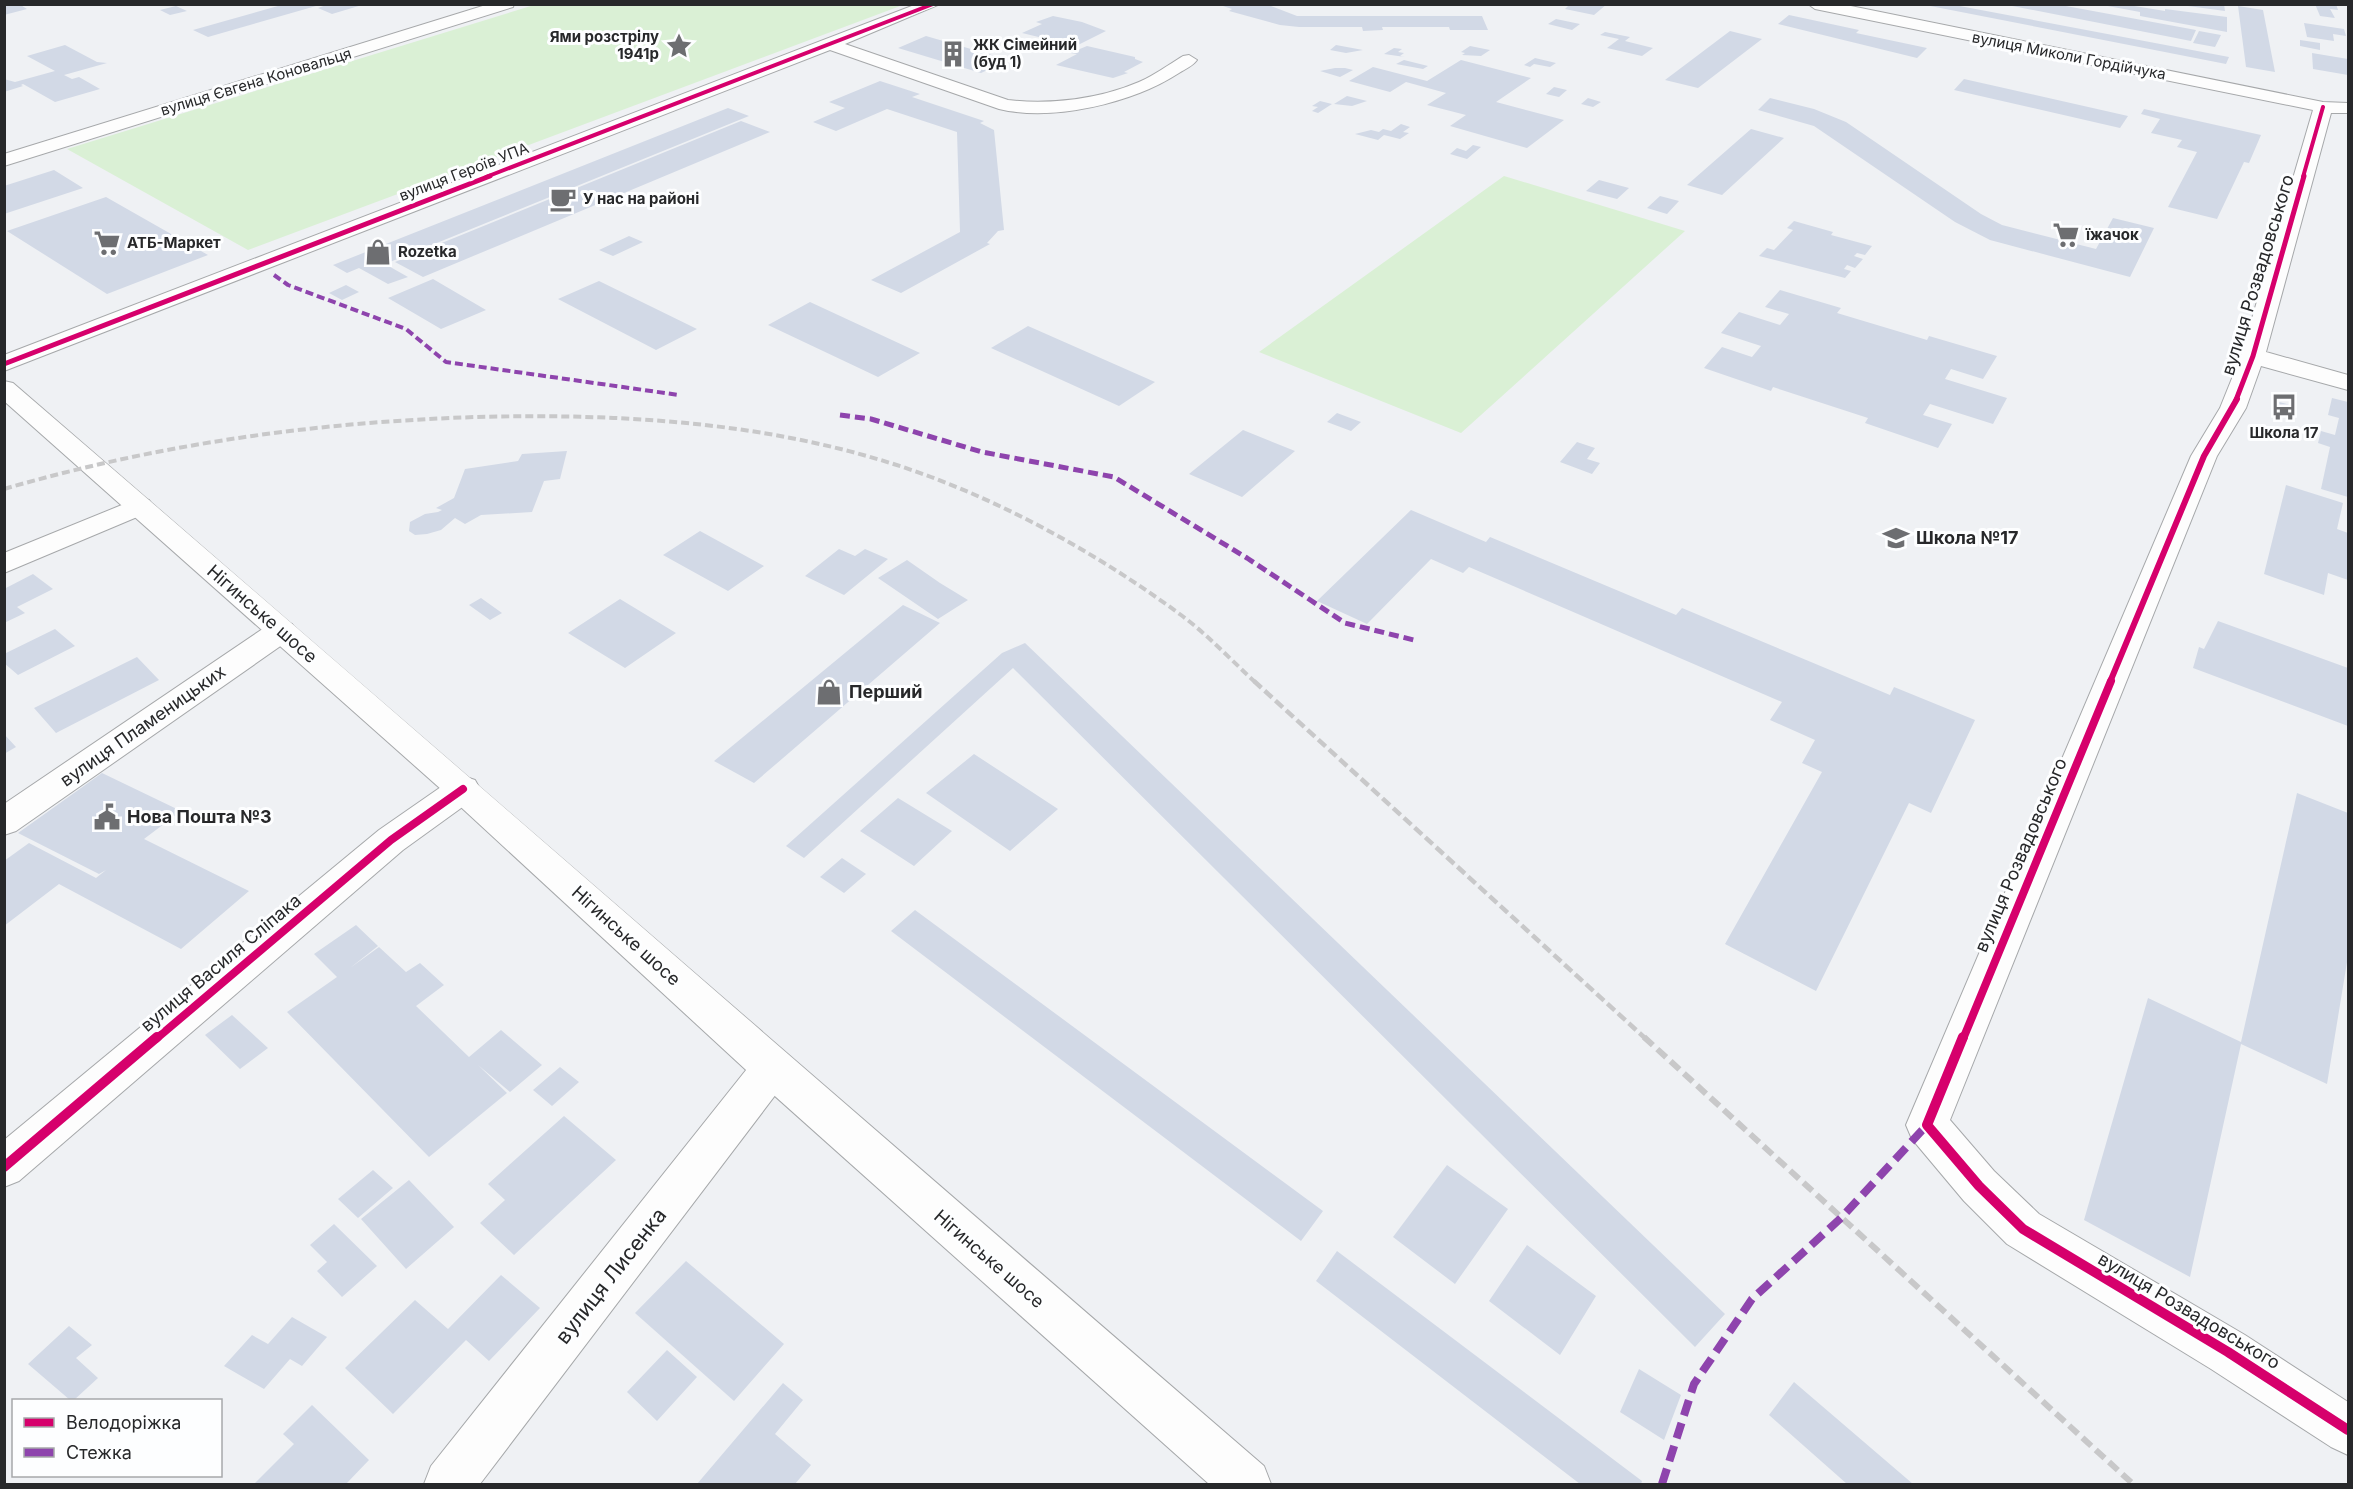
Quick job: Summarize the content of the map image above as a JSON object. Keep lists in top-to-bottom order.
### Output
{
  "streets": {
    "street": [
      "вулиця Миколи Гордійчука",
      "вулиця Євгена Коновальця",
      "вулиця Героїв УПА",
      "вулиця Розвадовського",
      "Нігинське шосе",
      "вулиця Пламеницьких",
      "вулиця Василя Сліпака",
      "вулиця Лисенка"
    ]
  },
  "crossings": [
    ["вулиця Миколи Гордійчука", "вулиця Розвадовського"],
    ["Нігинське шосе", "вулиця Пламеницьких"],
    ["Нігинське шосе", "вулиця Василя Сліпака"],
    ["Нігинське шосе", "вулиця Лисенка"]
  ],
  "places": {
    "place": ["Ями розстрілу 1941р"],
    "building": ["ЖК Сімейний (буд 1)"],
    "cafe": ["У нас на районі"],
    "supermarket": ["їжачок", "АТБ-Маркет"],
    "shop": ["Rozetka", "Перший"],
    "bus stop": ["Школа 17"],
    "school or university": ["Школа №17"],
    "public building": ["Нова Пошта №3"]
  },
  "legend": ["Велодоріжка", "Стежка"]
}
